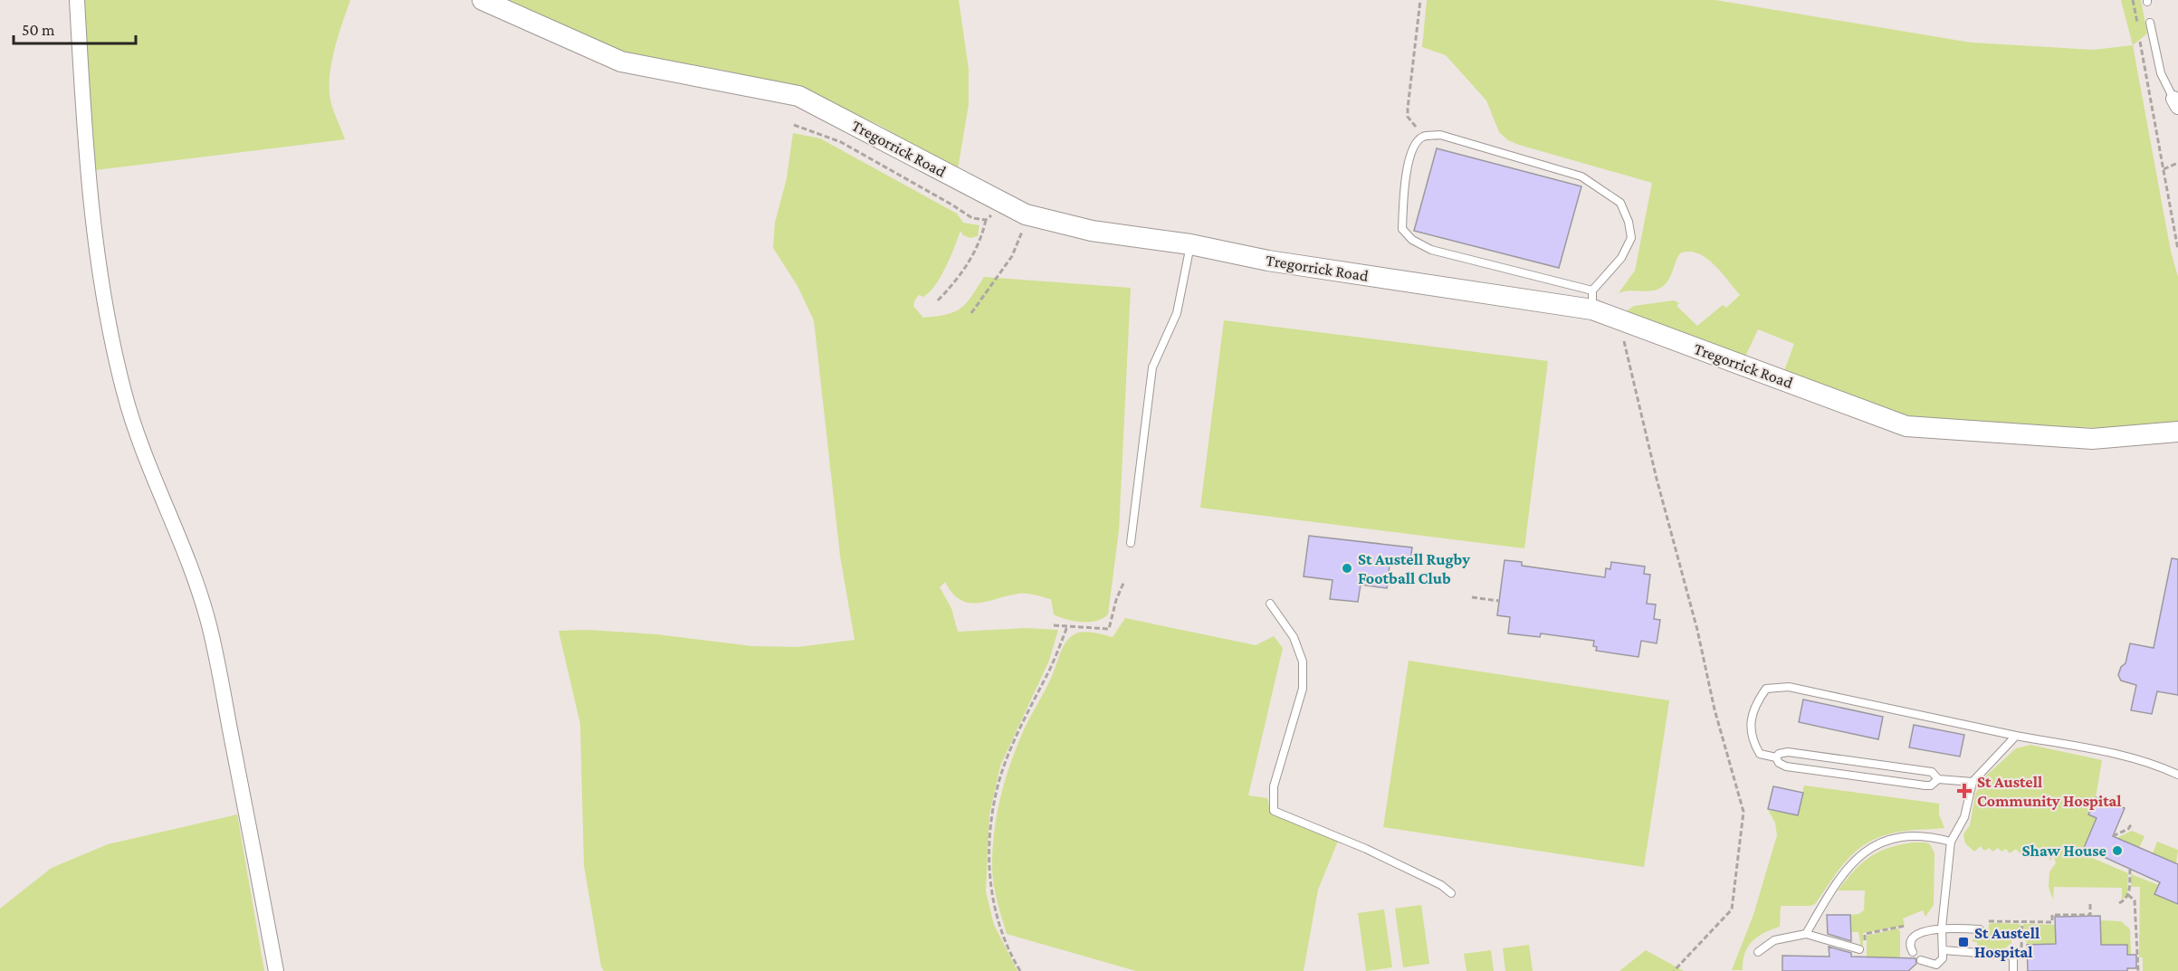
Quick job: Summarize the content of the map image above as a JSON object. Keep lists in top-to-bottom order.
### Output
{
  "streets": {
    "street": ["Tregorrick Road"]
  },
  "places": {
    "other": ["St Austell Rugby Football Club", "Shaw House"],
    "health": ["St Austell Community Hospital"],
    "transit": ["St Austell Hospital"]
  },
  "scale_bar": "50 m"
}
